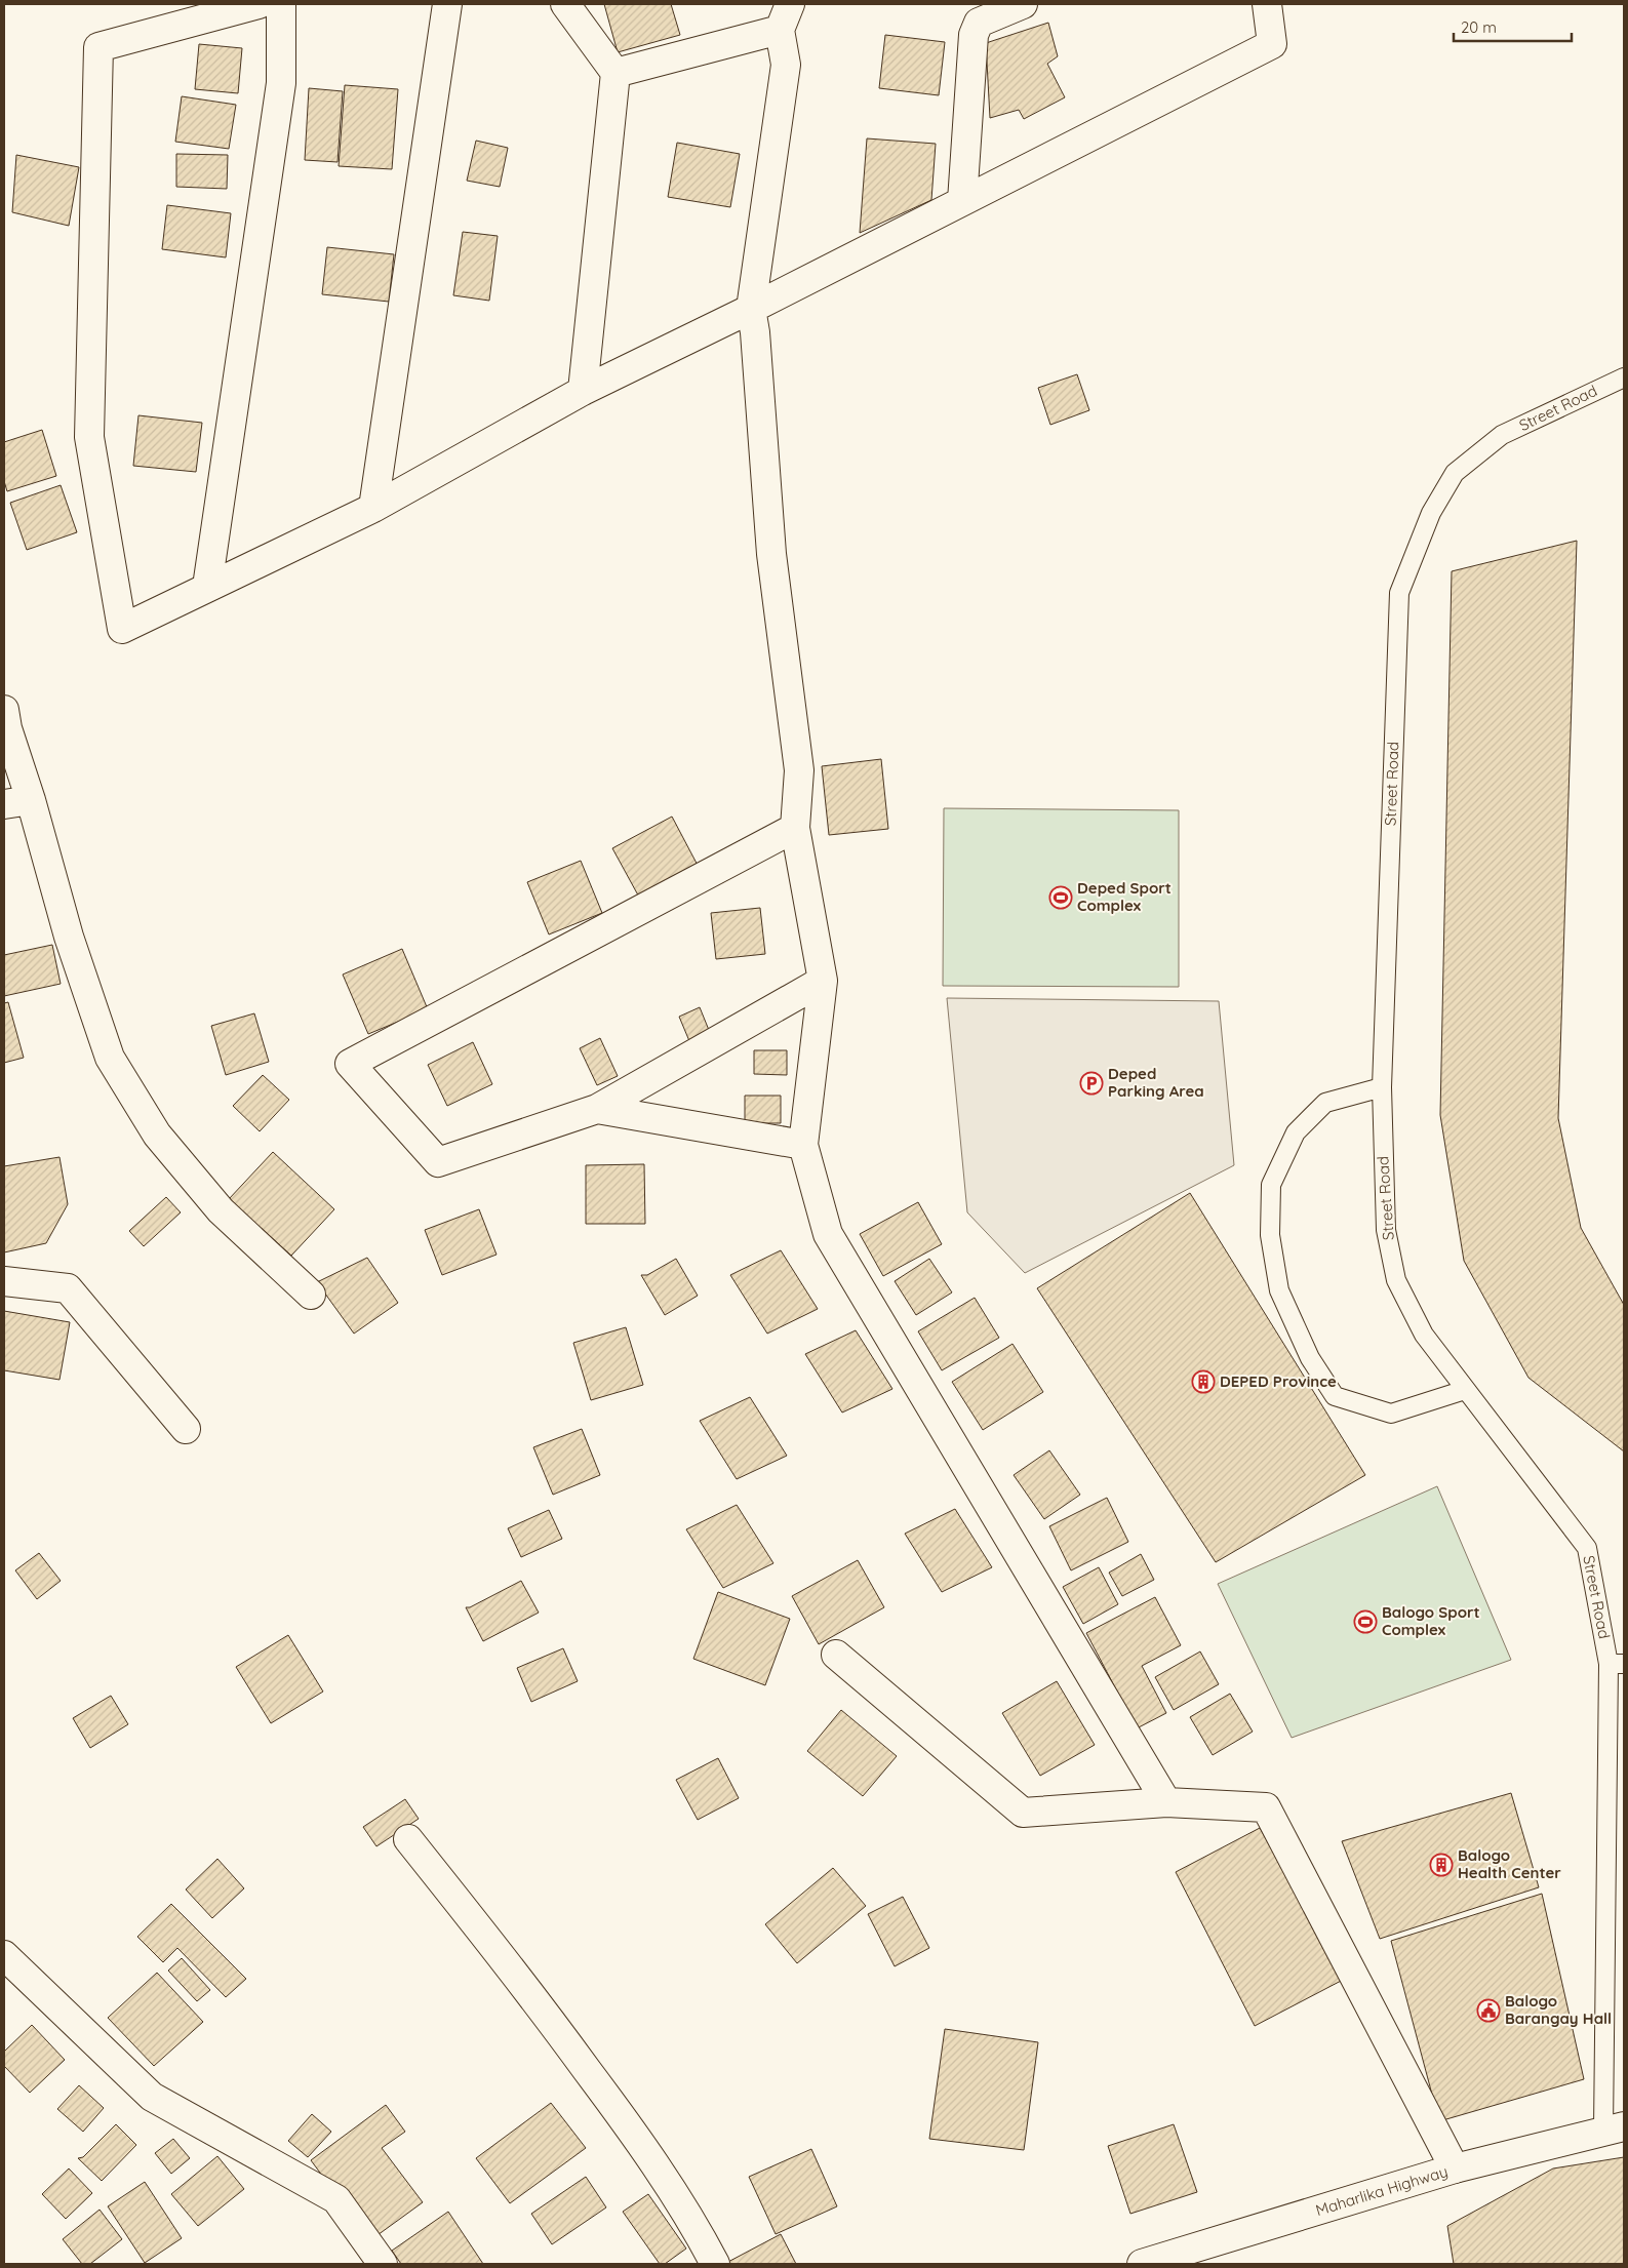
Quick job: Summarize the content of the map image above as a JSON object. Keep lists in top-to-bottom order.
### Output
{
  "streets": {
    "street": ["Maharlika Highway"],
    "lane": ["Street Road"]
  },
  "crossings": [
    ["Street Road", "Maharlika Highway"]
  ],
  "places": {
    "sports": ["Deped Sport Complex", "Balogo Sport Complex"],
    "parking": ["Deped Parking Area"],
    "building": ["DEPED Province", "Balogo Health Center"],
    "public building": ["Balogo Barangay Hall"]
  },
  "scale_bar": "20 m"
}
